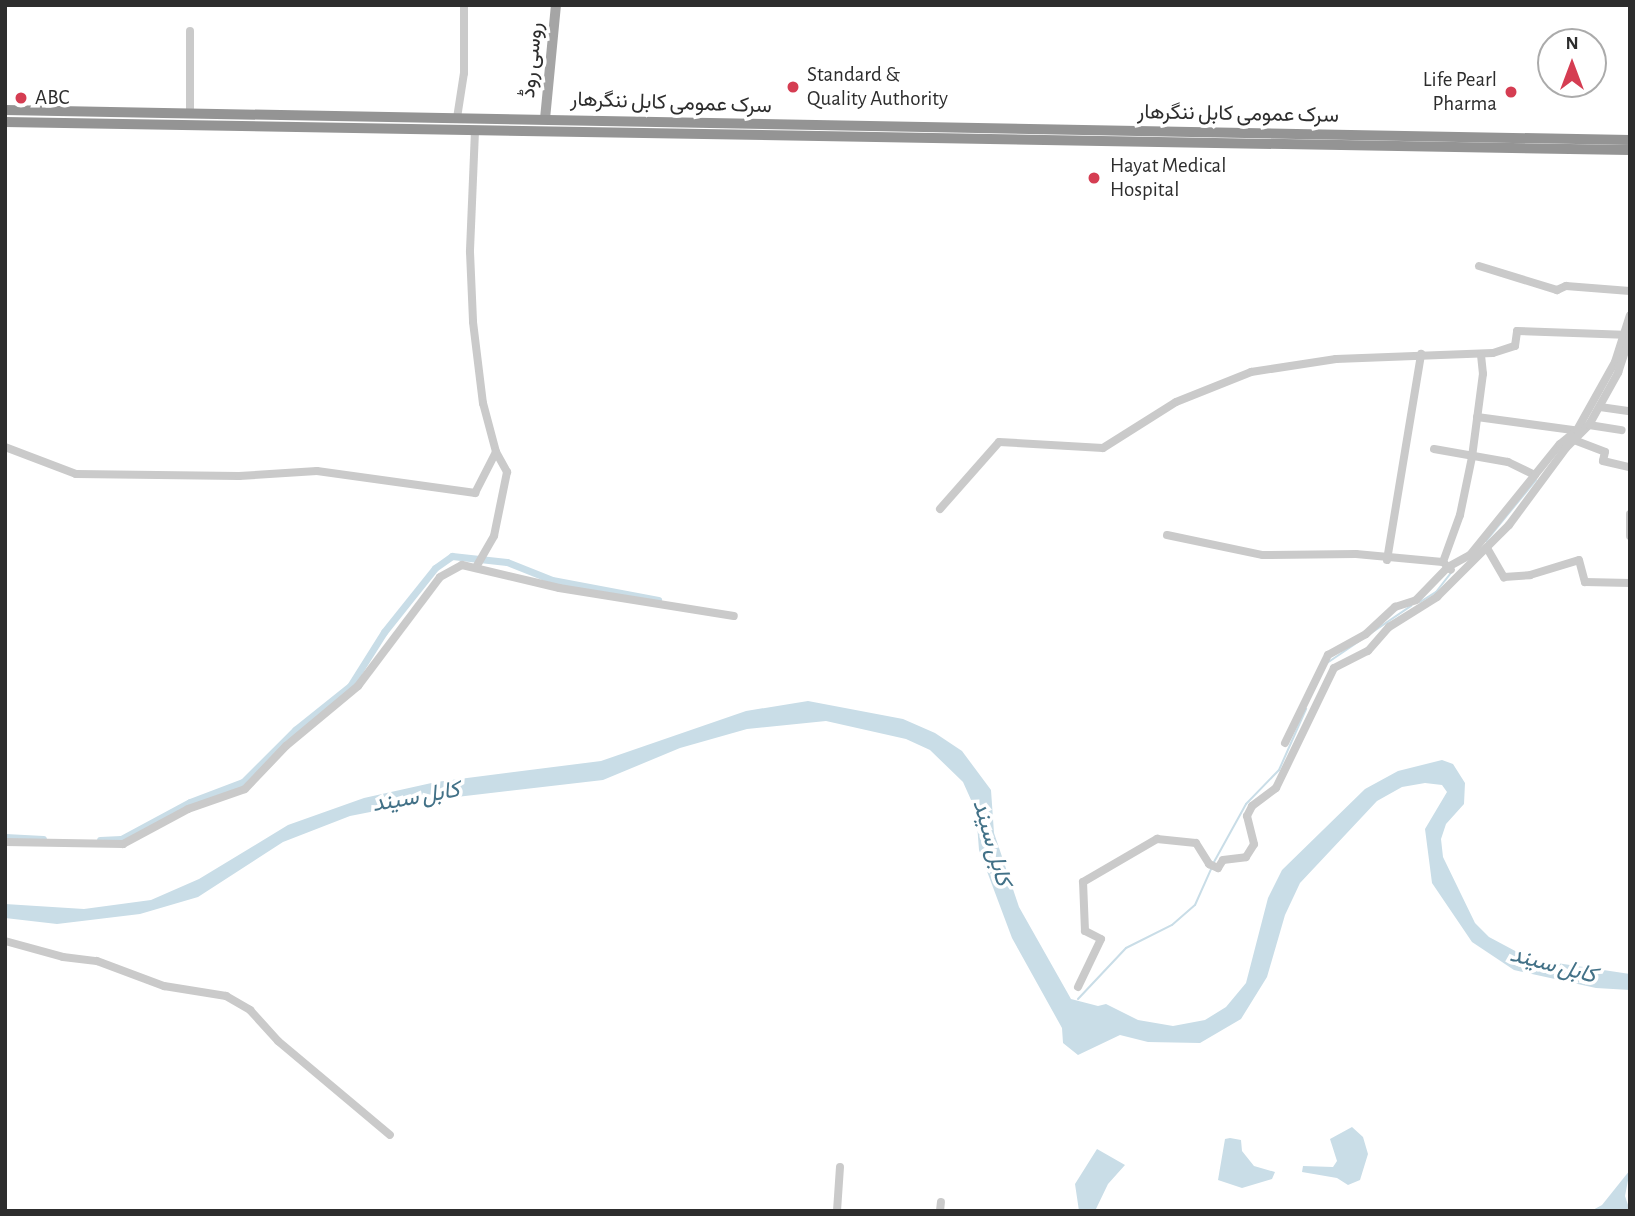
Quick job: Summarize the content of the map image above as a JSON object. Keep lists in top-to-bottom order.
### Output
{
  "streets": {
    "highway": ["سرک عمومی کابل ننگرهار"],
    "main road": ["روسی روڈ"]
  },
  "crossings": [
    ["روسی روڈ", "سرک عمومی کابل ننگرهار"]
  ],
  "water": ["کابل سيند"],
  "places": [
    "Standard & Quality Authority",
    "Life Pearl Pharma",
    "ABC",
    "Hayat Medical Hospital"
  ],
  "north": "top"
}
